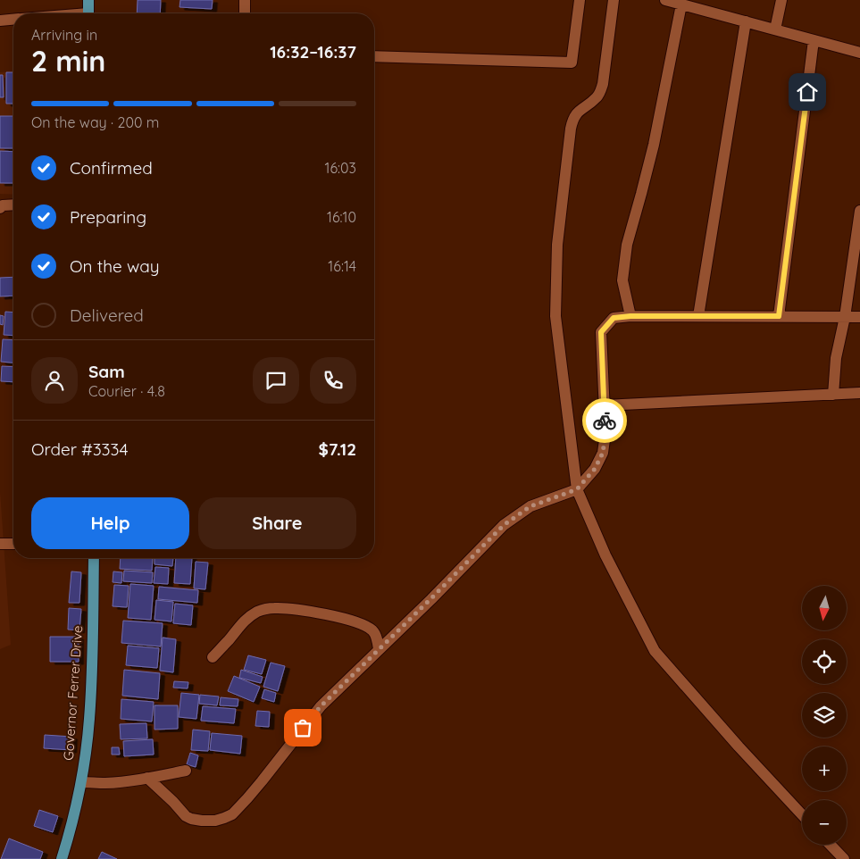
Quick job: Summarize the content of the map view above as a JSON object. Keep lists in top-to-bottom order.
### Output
{
  "streets": {
    "main road": ["Governor Ferrer Drive"]
  },
  "north": "bottom",
  "page": {
    "heading": ["2 min", "Arriving in", "16:32–16:37"],
    "panel": [
      "Sam",
      "Courier · 4.8",
      "Order #3334",
      "$7.12"
    ],
    "bar": "On the way · 200 m",
    "list": [
      ["Confirmed", "16:03"],
      ["Preparing", "16:10"],
      ["On the way", "16:14"],
      "Delivered"
    ],
    "buttons": ["Help", "Share"],
    "map_buttons": ["+", "−"]
  }
}
